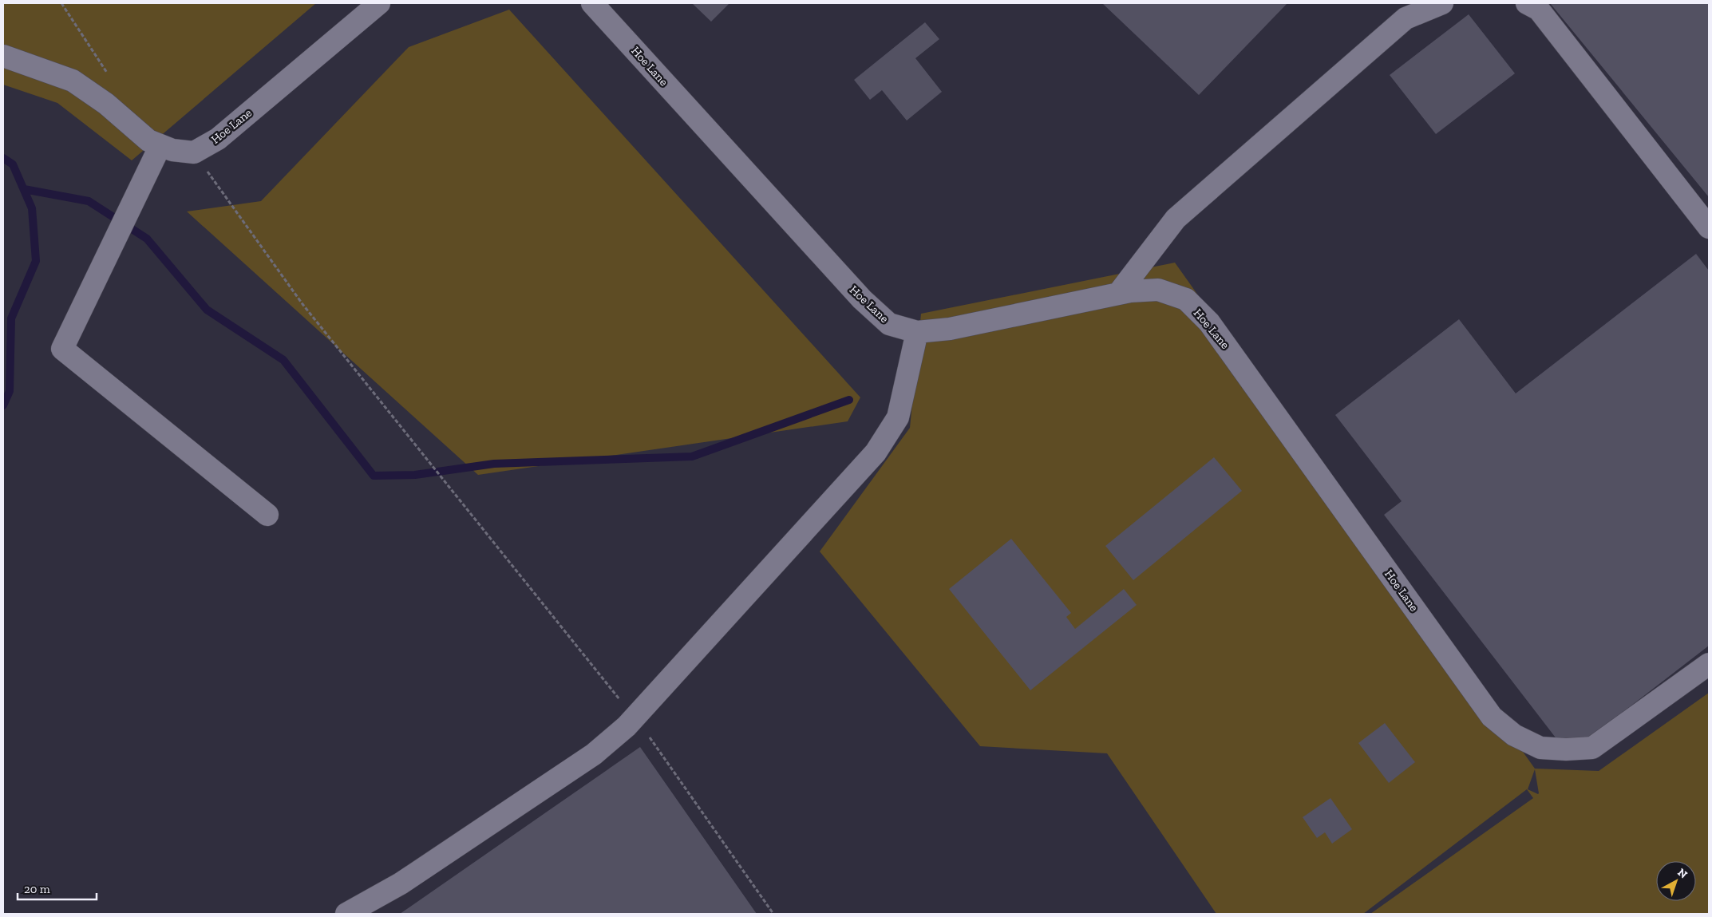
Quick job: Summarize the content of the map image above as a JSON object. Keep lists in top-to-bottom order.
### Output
{
  "streets": {
    "street": ["Hoe Lane"]
  },
  "scale_bar": "20 m",
  "north": "top right"
}
